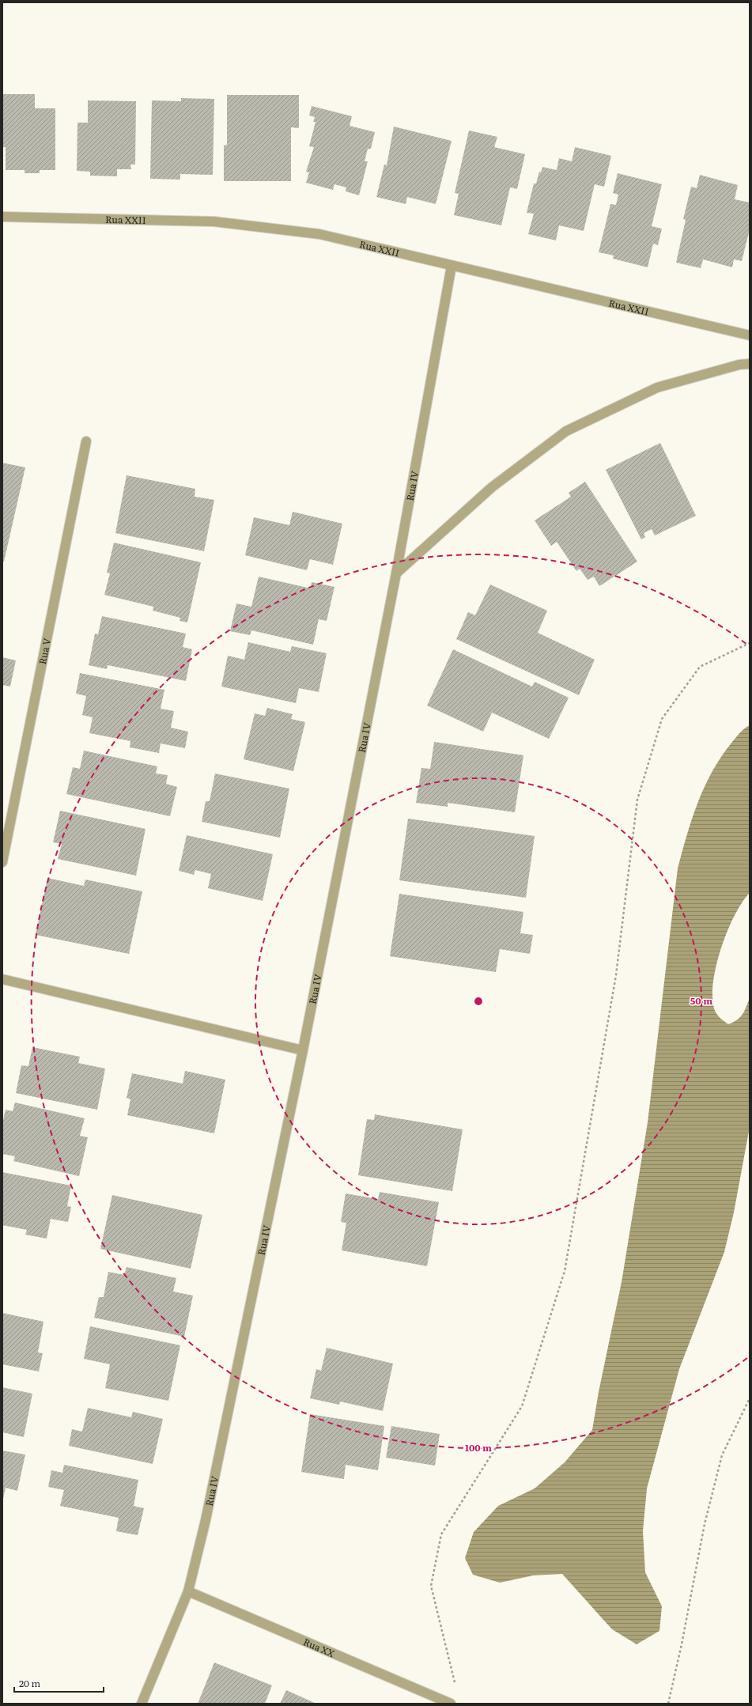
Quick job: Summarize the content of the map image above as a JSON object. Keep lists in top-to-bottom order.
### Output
{
  "streets": {
    "street": [
      "Rua XXII",
      "Rua IV",
      "Rua V",
      "Rua XX"
    ]
  },
  "crossings": [
    ["Rua XXII", "Rua IV"],
    ["Rua IV", "Rua XX"]
  ],
  "scale_bar": "20 m",
  "rings": ["50 m", "100 m"]
}
